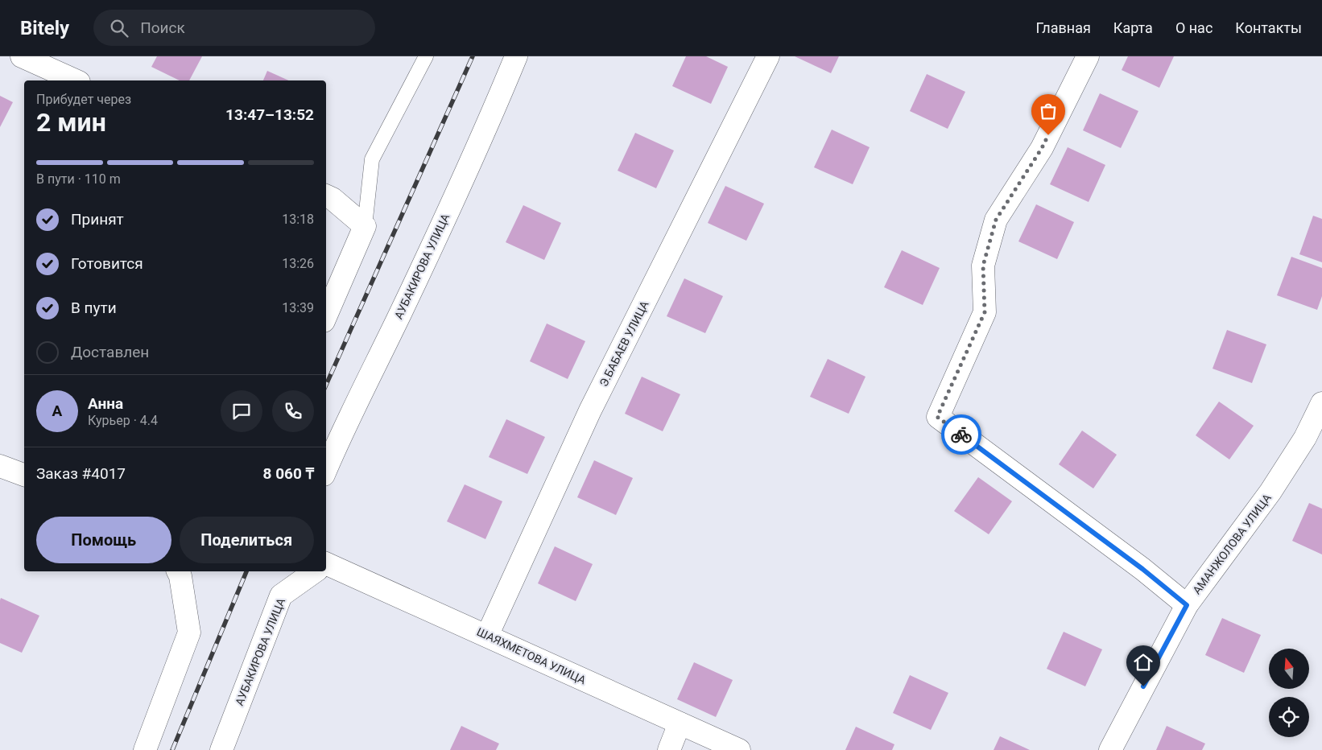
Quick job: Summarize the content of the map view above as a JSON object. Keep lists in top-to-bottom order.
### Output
{
  "streets": {
    "street": [
      "АУБАКИРОВА УЛИЦА",
      "Э.БАБАЕВ УЛИЦА",
      "АМАНЖОЛОВА УЛИЦА",
      "ШАЯХМЕТОВА УЛИЦА"
    ]
  },
  "crossings": [
    ["Э.БАБАЕВ УЛИЦА", "ШАЯХМЕТОВА УЛИЦА"]
  ],
  "north": "top",
  "page": {
    "header": "Bitely",
    "search": "Поиск",
    "nav": [
      "Главная",
      "Карта",
      "О нас",
      "Контакты"
    ],
    "heading": ["2 мин", "Прибудет через", "13:47–13:52"],
    "panel": [
      "Анна",
      "Курьер · 4.4",
      "Заказ #4017",
      "8 060 ₸"
    ],
    "bar": "В пути · 110 m",
    "list": [
      ["Принят", "13:18"],
      ["Готовится", "13:26"],
      ["В пути", "13:39"],
      "Доставлен"
    ],
    "round": "А",
    "buttons": ["Помощь", "Поделиться"]
  }
}
